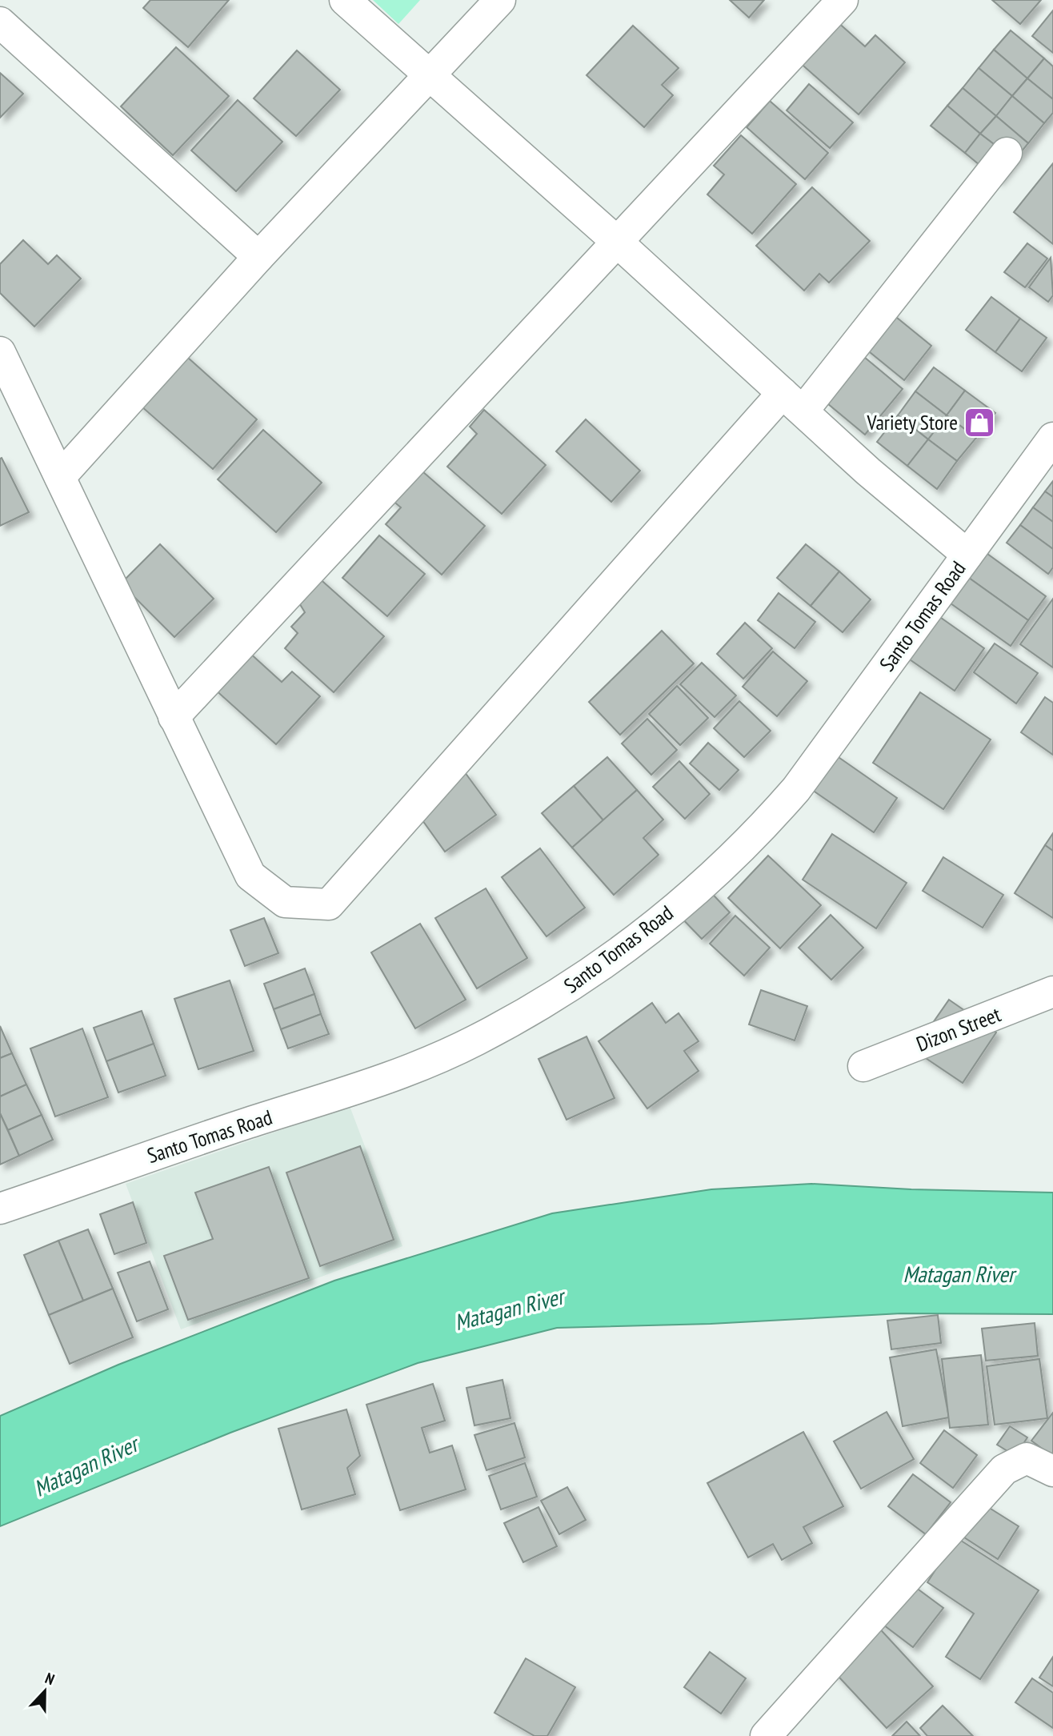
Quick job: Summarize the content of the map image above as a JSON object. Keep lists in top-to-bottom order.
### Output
{
  "streets": {
    "street": ["Santo Tomas Road", "Dizon Street"]
  },
  "water": ["Matagan River"],
  "places": {
    "shop": ["Variety Store"]
  },
  "north": "top"
}
